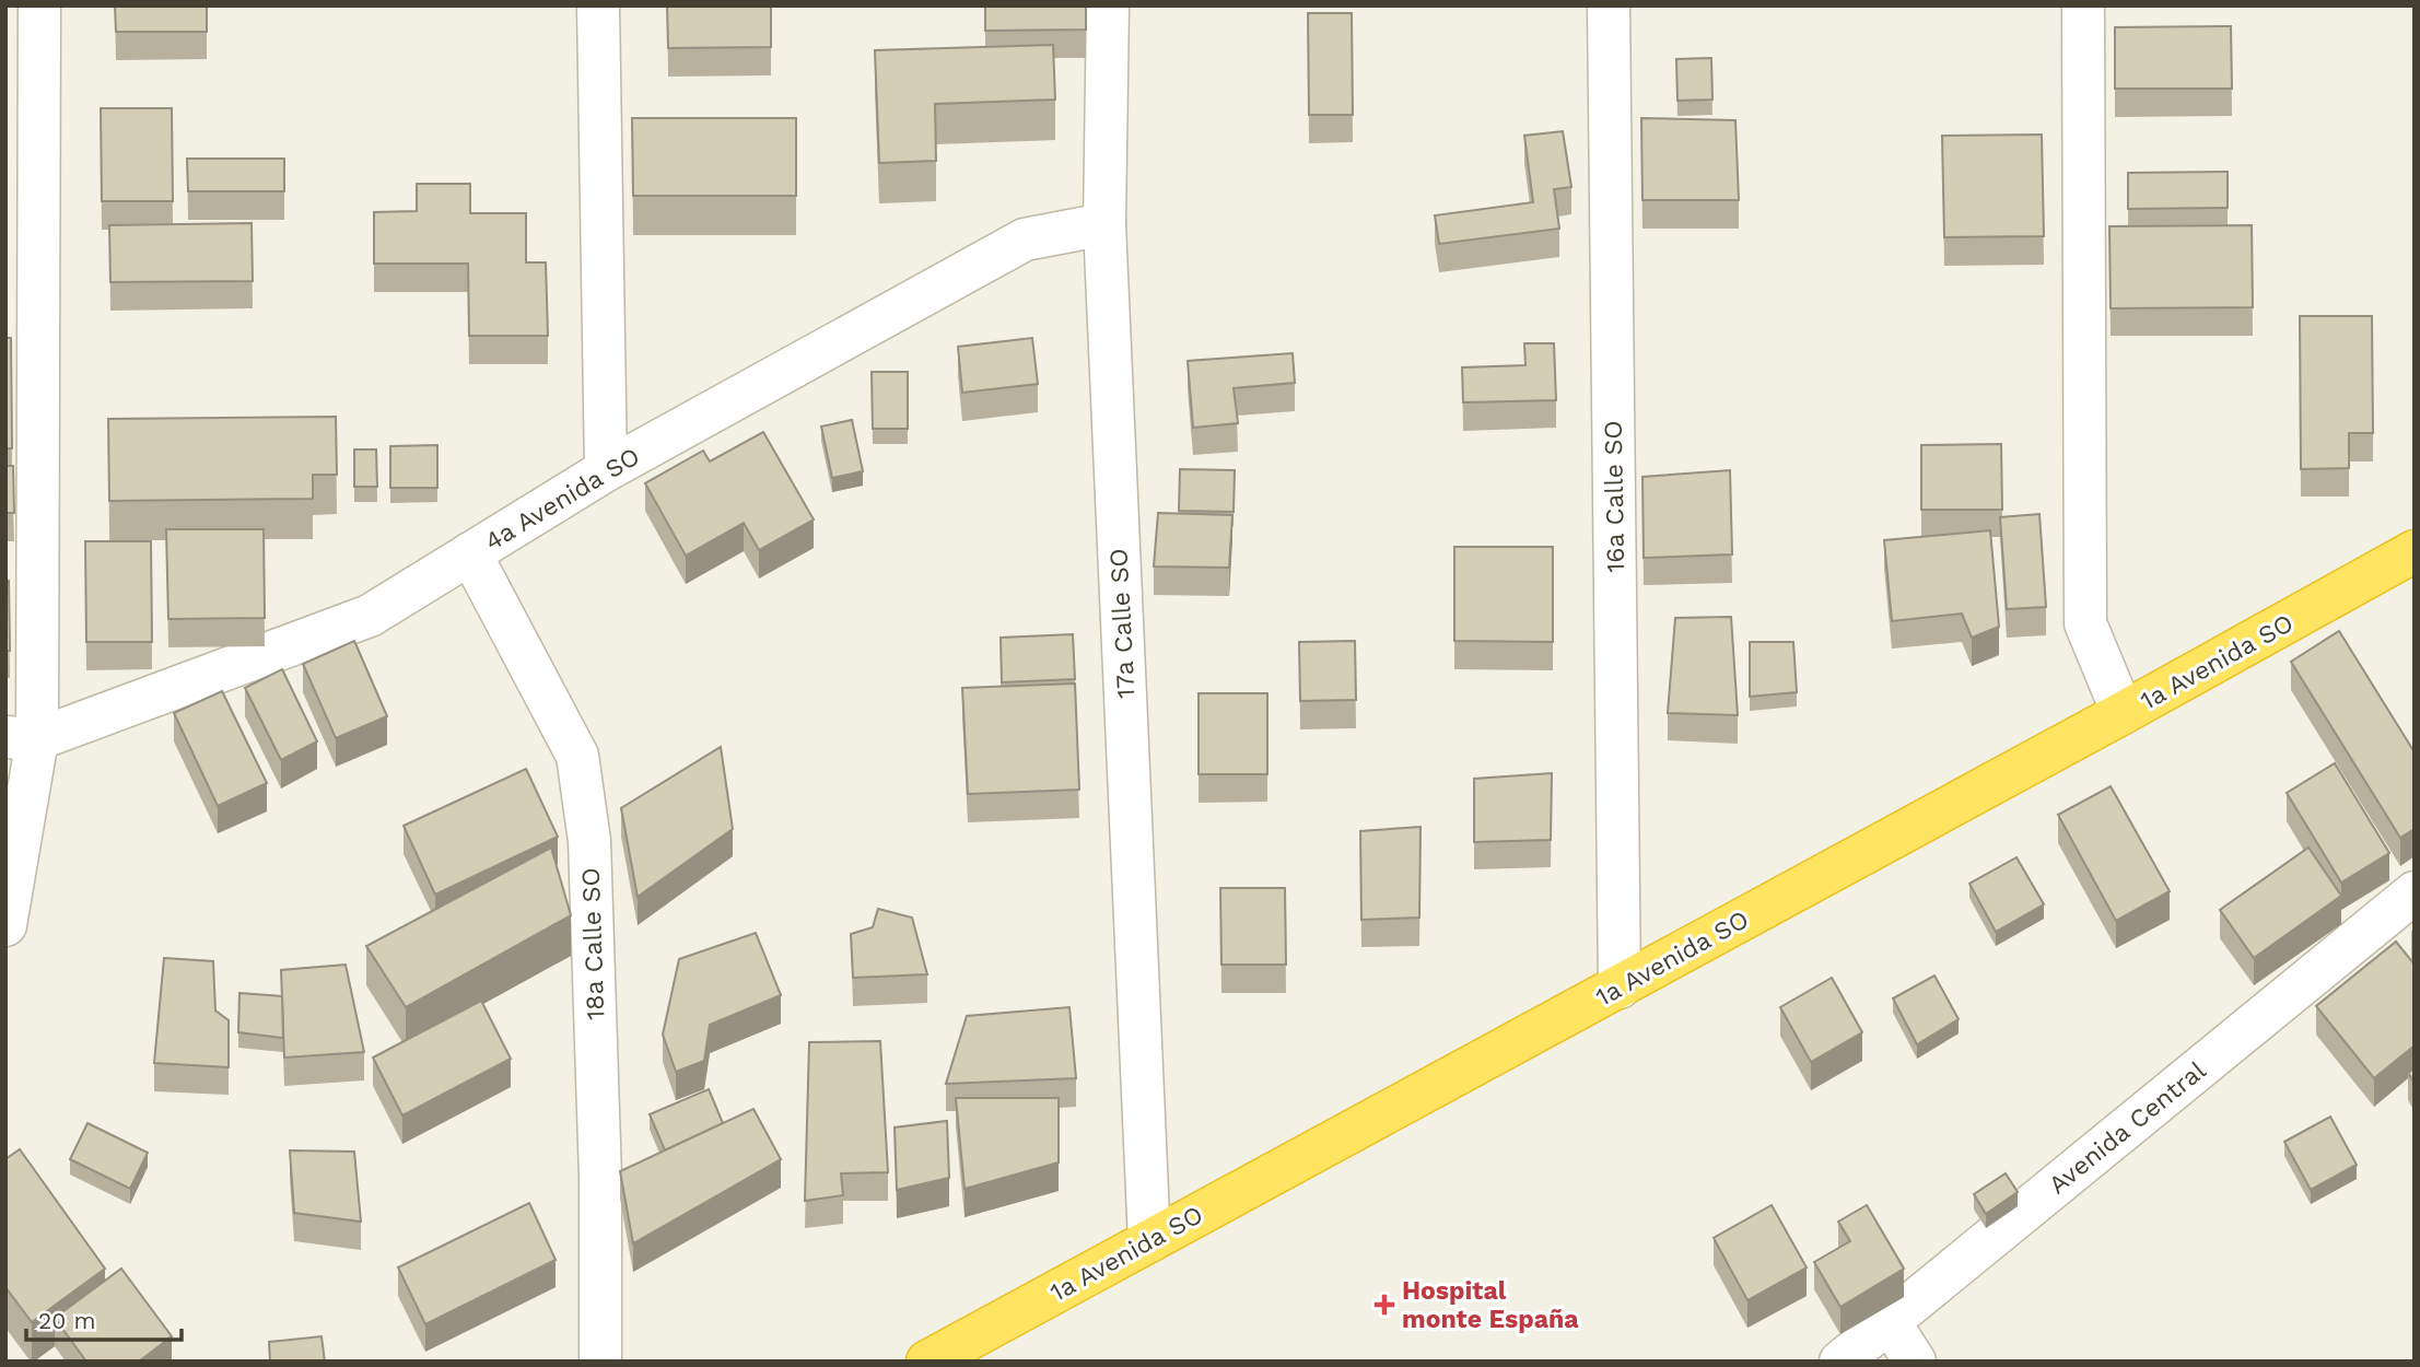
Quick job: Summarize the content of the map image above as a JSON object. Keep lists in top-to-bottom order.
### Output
{
  "streets": {
    "highway": ["1a Avenida SO"],
    "street": [
      "16a Calle SO",
      "4a Avenida SO",
      "17a Calle SO",
      "18a Calle SO",
      "Avenida Central"
    ]
  },
  "crossings": [
    ["16a Calle SO", "1a Avenida SO"],
    ["4a Avenida SO", "17a Calle SO"],
    ["4a Avenida SO", "18a Calle SO"],
    ["17a Calle SO", "1a Avenida SO"]
  ],
  "places": {
    "health": ["Hospital monte España"]
  },
  "scale_bar": "20 m"
}
